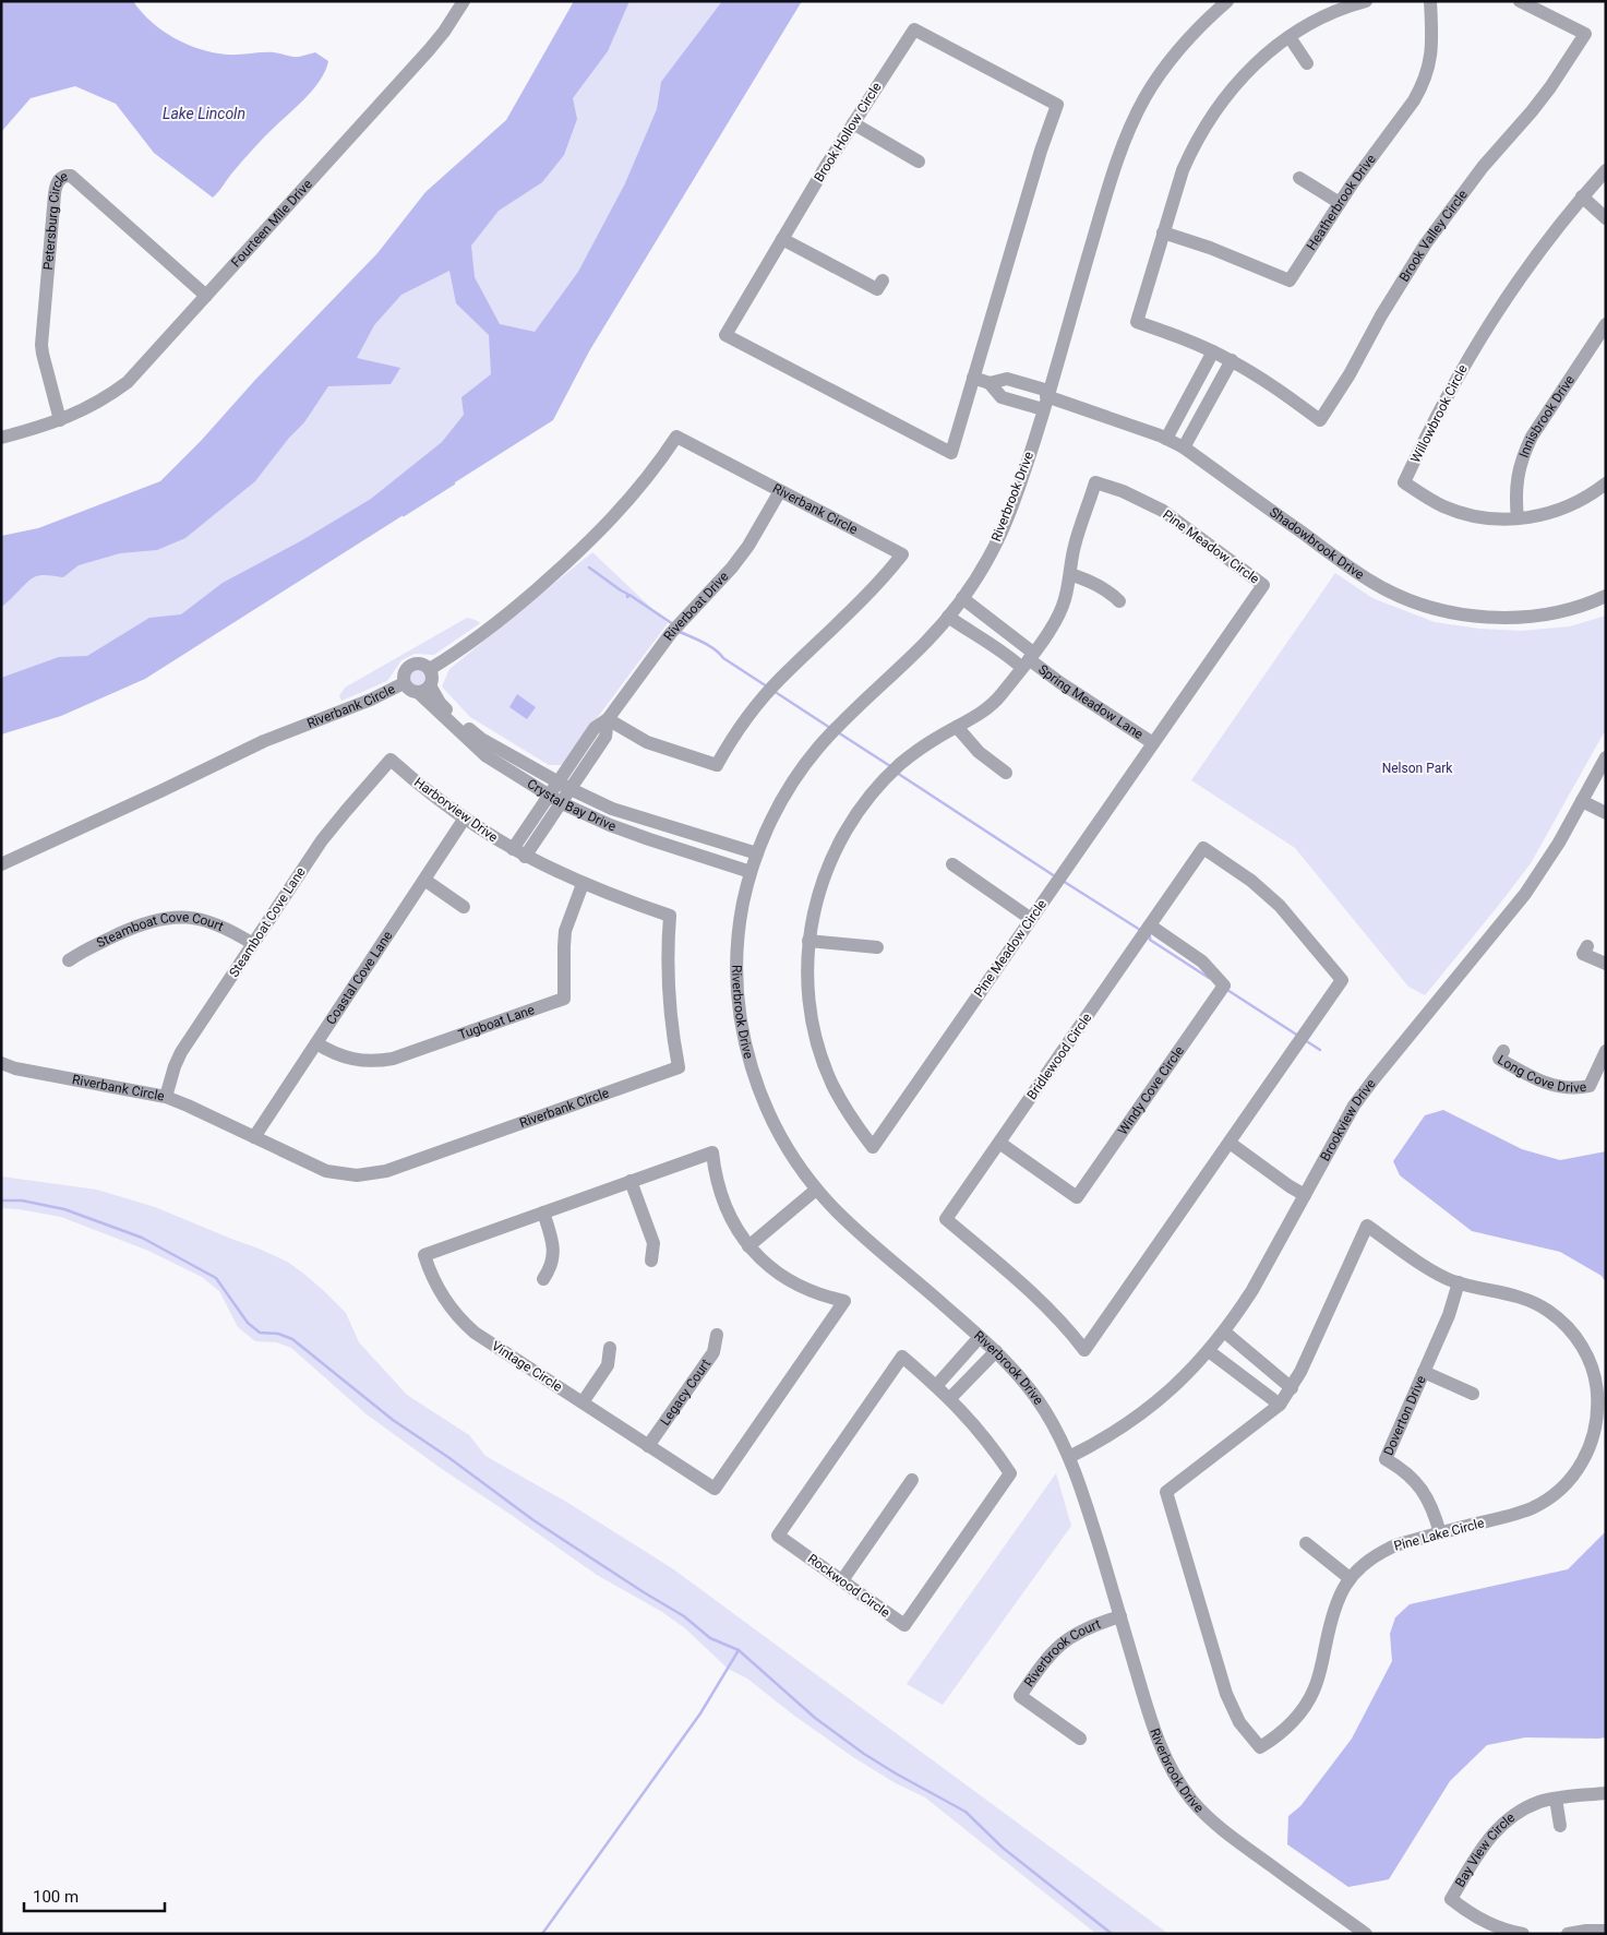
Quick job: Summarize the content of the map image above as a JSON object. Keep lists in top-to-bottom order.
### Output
{
  "streets": {
    "street": [
      "Brook Hollow Circle",
      "Heatherbrook Drive",
      "Fourteen Mile Drive",
      "Petersburg Circle",
      "Brook Valley Circle",
      "Willowbrook Circle",
      "Innisbrook Drive",
      "Riverbrook Drive",
      "Riverbank Circle",
      "Shadowbrook Drive",
      "Pine Meadow Circle",
      "Riverboat Drive",
      "Spring Meadow Lane",
      "Crystal Bay Drive",
      "Harborview Drive",
      "Steamboat Cove Lane",
      "Steamboat Cove Court",
      "Coastal Cove Lane",
      "Tugboat Lane",
      "Bridlewood Circle",
      "Long Cove Drive",
      "Windy Cove Circle",
      "Brookview Drive",
      "Vintage Circle",
      "Legacy Court",
      "Doverton Drive",
      "Pine Lake Circle",
      "Rockwood Circle",
      "Riverbrook Court",
      "Bay View Circle"
    ]
  },
  "crossings": [
    ["Heatherbrook Drive", "Brook Valley Circle"],
    ["Fourteen Mile Drive", "Petersburg Circle"],
    ["Willowbrook Circle", "Innisbrook Drive"],
    ["Riverbrook Drive", "Shadowbrook Drive"],
    ["Riverbrook Drive", "Crystal Bay Drive"],
    ["Riverbrook Drive", "Brookview Drive"],
    ["Riverbrook Drive", "Riverbrook Court"],
    ["Riverbank Circle", "Riverboat Drive"],
    ["Riverbank Circle", "Crystal Bay Drive"],
    ["Riverbank Circle", "Harborview Drive"],
    ["Riverbank Circle", "Steamboat Cove Lane"],
    ["Riverbank Circle", "Coastal Cove Lane"],
    ["Riverbank Circle", "Tugboat Lane"],
    ["Pine Meadow Circle", "Spring Meadow Lane"],
    ["Harborview Drive", "Steamboat Cove Lane"],
    ["Harborview Drive", "Coastal Cove Lane"],
    ["Steamboat Cove Lane", "Steamboat Cove Court"],
    ["Coastal Cove Lane", "Tugboat Lane"],
    ["Bridlewood Circle", "Windy Cove Circle"],
    ["Vintage Circle", "Legacy Court"],
    ["Doverton Drive", "Pine Lake Circle"]
  ],
  "water": ["Lake Lincoln"],
  "parks": ["Nelson Park"],
  "scale_bar": "100 m"
}
